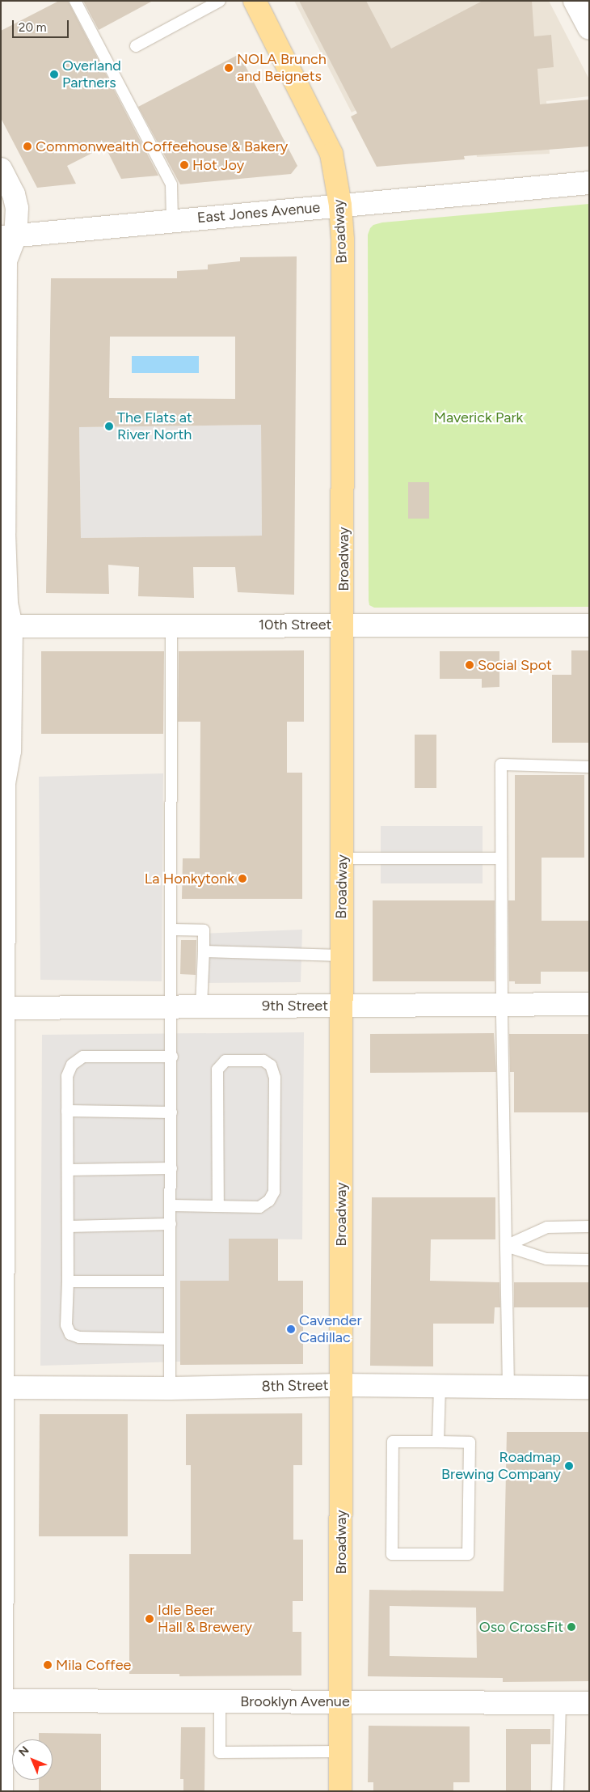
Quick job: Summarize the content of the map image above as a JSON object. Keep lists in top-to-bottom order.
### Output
{
  "streets": {
    "main road": ["Broadway"],
    "street": [
      "East Jones Avenue",
      "10th Street",
      "9th Street",
      "8th Street",
      "Brooklyn Avenue"
    ]
  },
  "crossings": [
    ["East Jones Avenue", "Broadway"],
    ["Broadway", "10th Street"],
    ["Broadway", "9th Street"],
    ["Broadway", "8th Street"],
    ["Broadway", "Brooklyn Avenue"]
  ],
  "parks": ["Maverick Park"],
  "places": [
    "NOLA Brunch and Beignets",
    "Overland Partners",
    "Commonwealth Coffeehouse & Bakery",
    "Hot Joy",
    "The Flats at River North",
    "Social Spot",
    "La Honkytonk",
    "Cavender Cadillac",
    "Roadmap Brewing Company",
    "Idle Beer Hall & Brewery",
    "Oso CrossFit",
    "Mila Coffee"
  ],
  "scale_bar": "20 m",
  "north": "top left"
}
